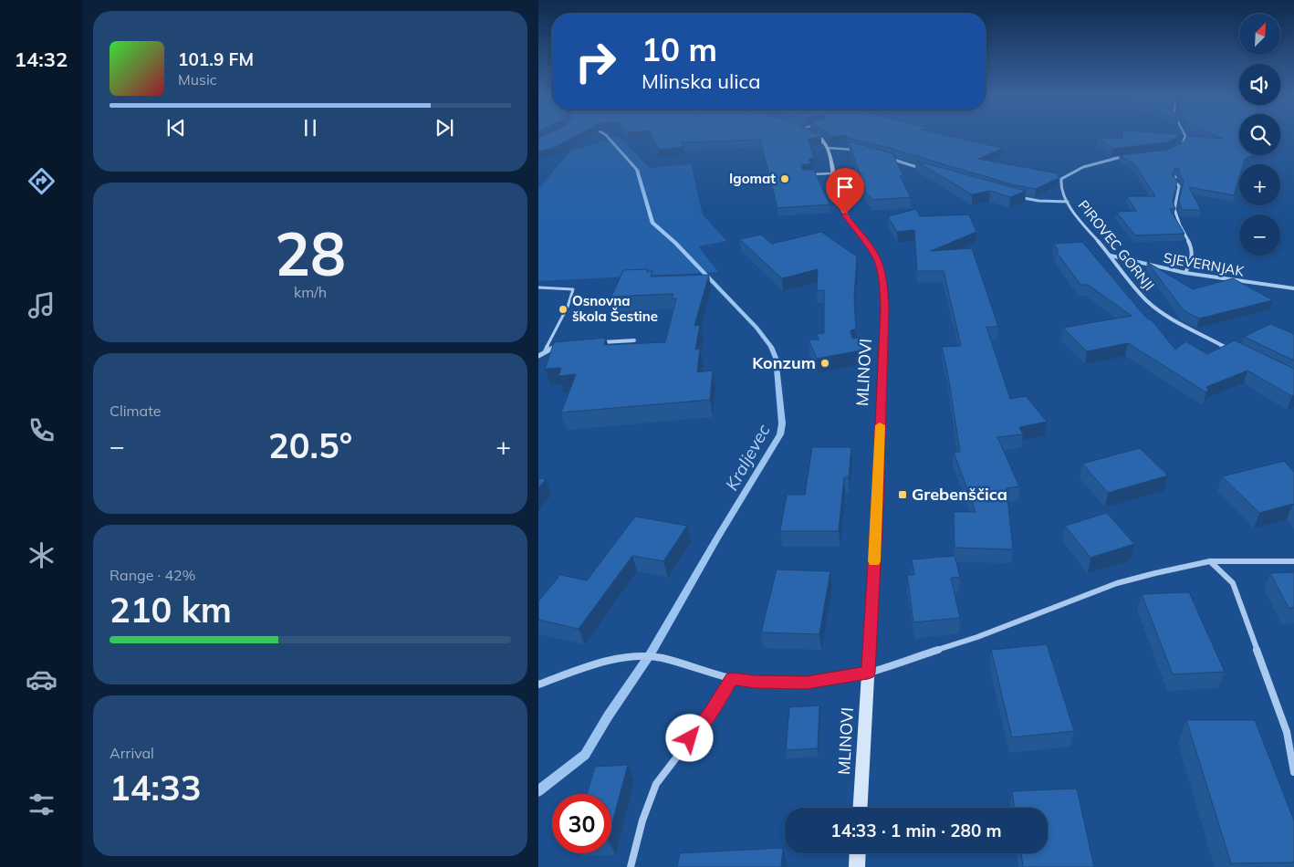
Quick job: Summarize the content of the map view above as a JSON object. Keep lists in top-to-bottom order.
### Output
{
  "streets": {
    "main road": ["MLINOVI"],
    "street": ["PIROVEC GORNJI", "SJEVERNJAK"]
  },
  "crossings": [
    ["PIROVEC GORNJI", "SJEVERNJAK"]
  ],
  "water": ["Kraljevec"],
  "places": {
    "other": ["Igomat", "Osnovna škola Šestine", "Konzum"],
    "transit": ["Grebenščica"]
  },
  "north": "top right",
  "page": {
    "tabs": "14:32",
    "map_buttons": ["+", "−"],
    "turn": ["10 m", "Mlinska ulica"],
    "song": ["101.9 FM", "Music"],
    "tile": [
      ["28", "km/h"],
      "Climate",
      ["Range · 42%", "210 km"],
      ["Arrival", "14:33"]
    ],
    "heat": ["−", "20.5°", "+"],
    "limit": "30",
    "trip": "14:33 · 1 min · 280 m"
  }
}
